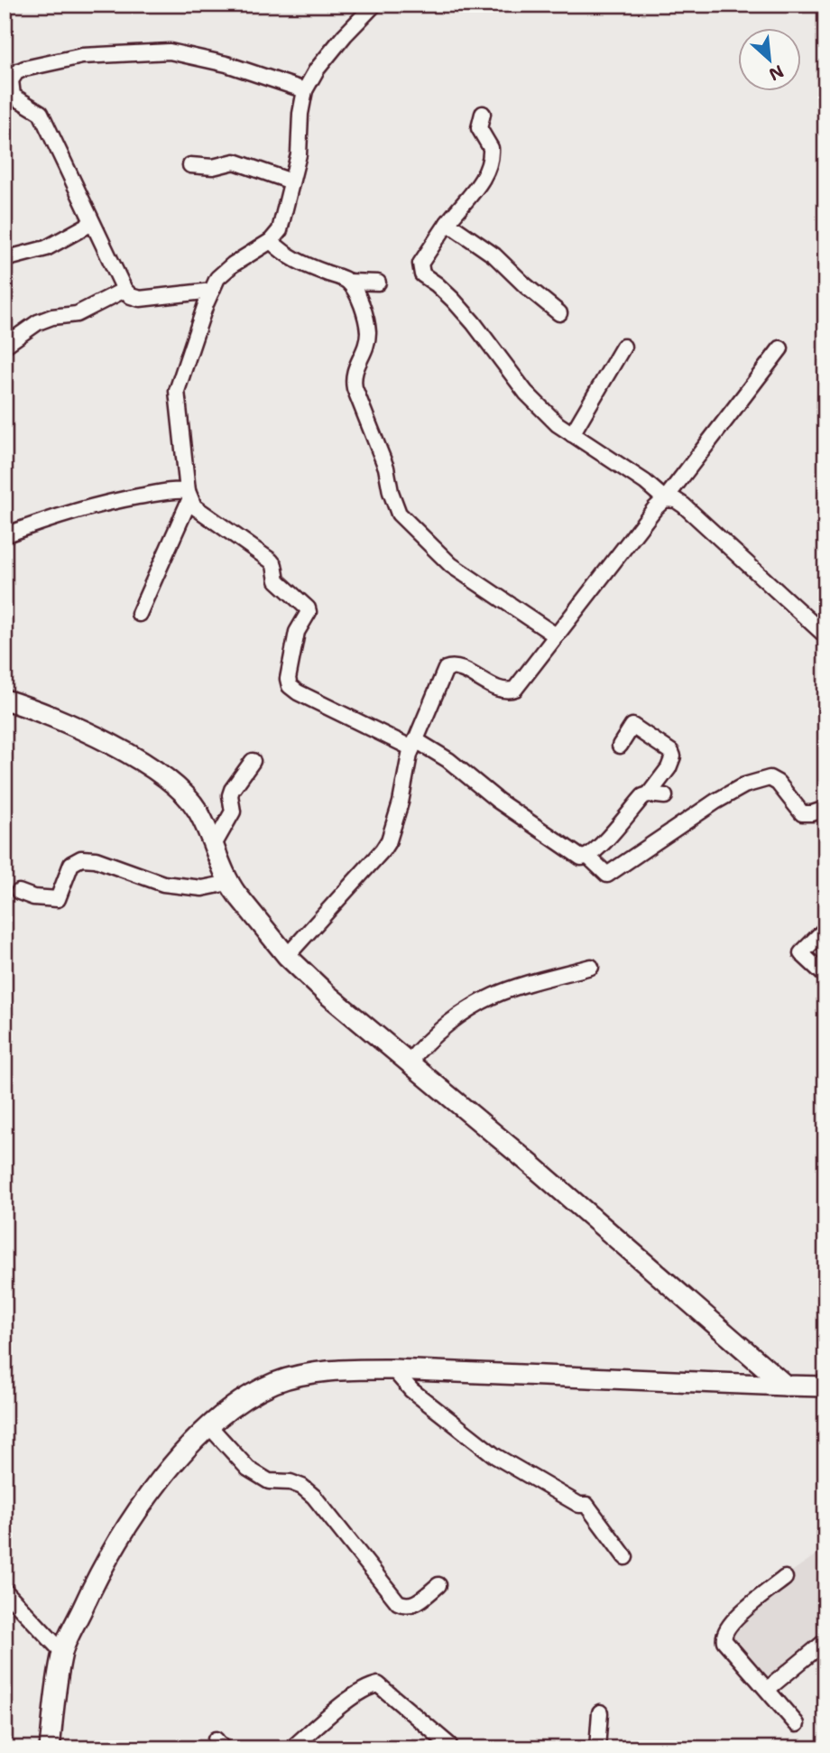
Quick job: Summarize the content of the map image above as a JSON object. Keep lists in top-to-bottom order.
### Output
{
  "north": "bottom right"
}
